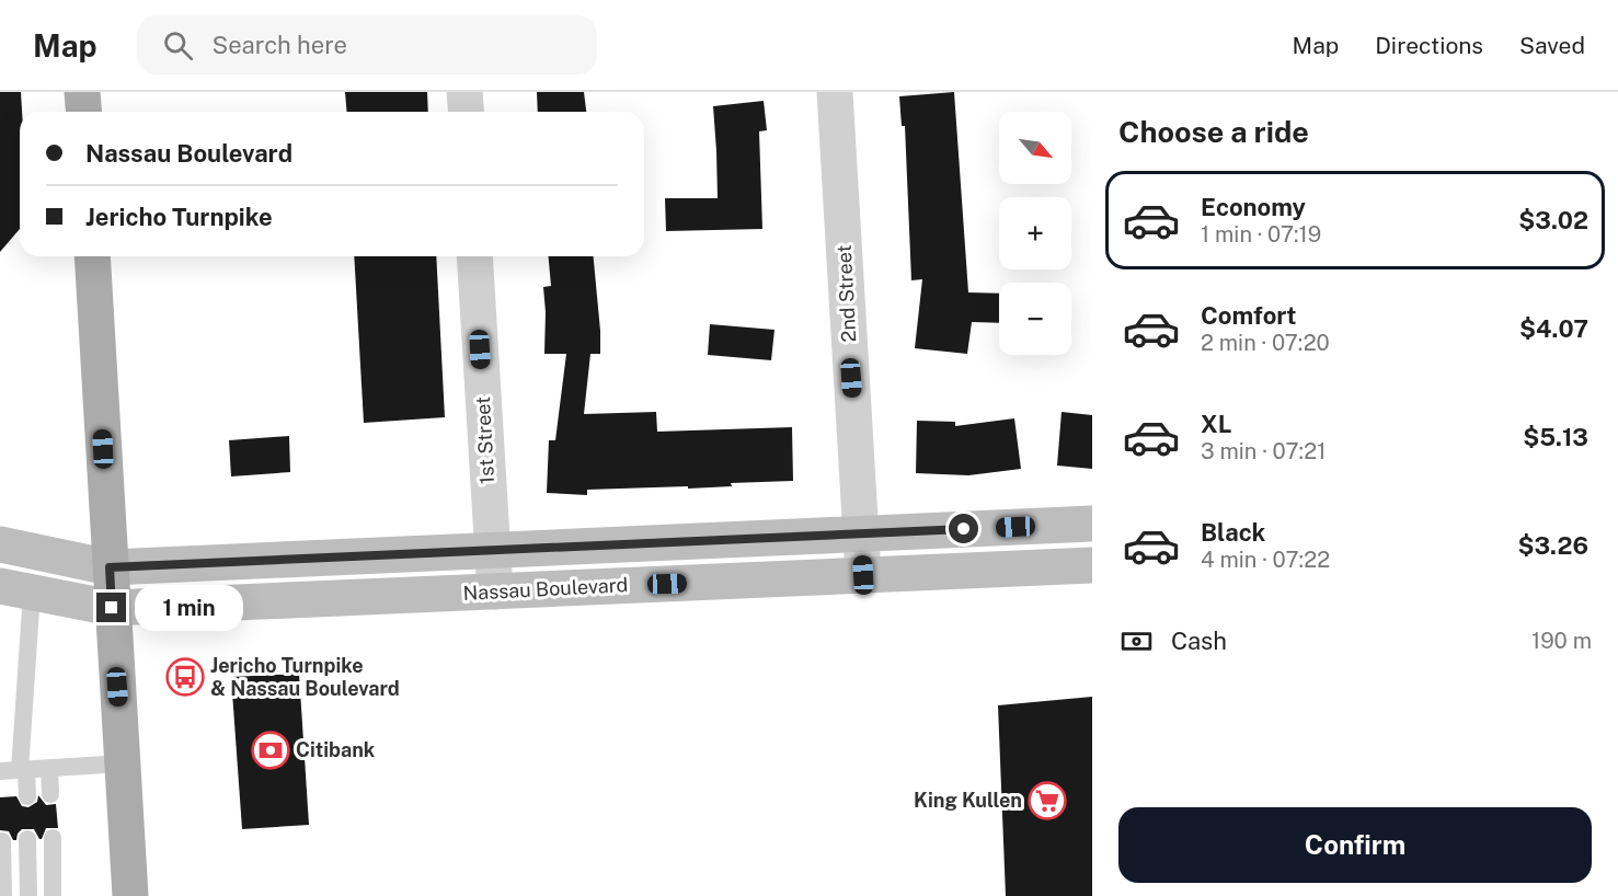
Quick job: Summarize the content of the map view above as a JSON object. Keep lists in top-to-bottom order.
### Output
{
  "streets": {
    "main road": ["Nassau Boulevard"],
    "street": ["2nd Street", "1st Street"]
  },
  "crossings": [
    ["2nd Street", "Nassau Boulevard"],
    ["1st Street", "Nassau Boulevard"]
  ],
  "places": {
    "bus stop": ["Jericho Turnpike & Nassau Boulevard"],
    "bank": ["Citibank"],
    "supermarket": ["King Kullen"]
  },
  "north": "bottom right",
  "page": {
    "header": "Map",
    "search": "Search here",
    "nav": ["Map", "Directions", "Saved"],
    "heading": "Choose a ride",
    "map_buttons": ["+", "−"],
    "banner": ["Nassau Boulevard", "Jericho Turnpike"],
    "list": [
      {
        "name": "Economy",
        "note": "1 min · 07:19",
        "value": "$3.02"
      },
      {
        "name": "Comfort",
        "note": "2 min · 07:20",
        "value": "$4.07"
      },
      {
        "name": "XL",
        "note": "3 min · 07:21",
        "value": "$5.13"
      },
      {
        "name": "Black",
        "note": "4 min · 07:22",
        "value": "$3.26"
      }
    ],
    "bubble": "1 min",
    "pay": ["Cash", "190 m"],
    "buttons": "Confirm"
  }
}
